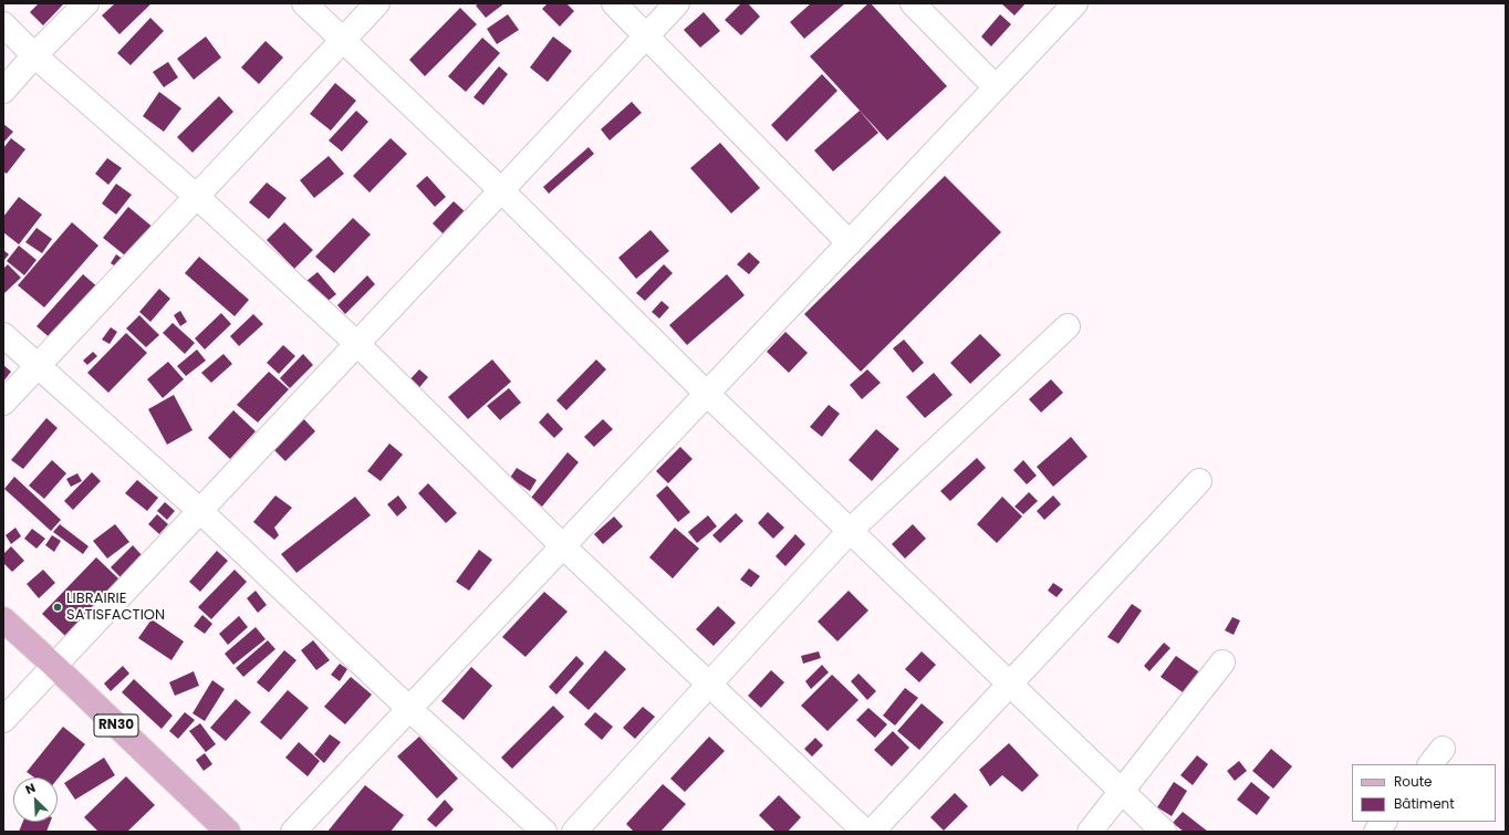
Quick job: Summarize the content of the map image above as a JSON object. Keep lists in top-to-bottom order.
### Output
{
  "streets": {
    "main road": ["RN30"]
  },
  "places": ["LIBRAIRIE SATISFACTION"],
  "legend": ["Route", "Bâtiment"],
  "north": "top left"
}
